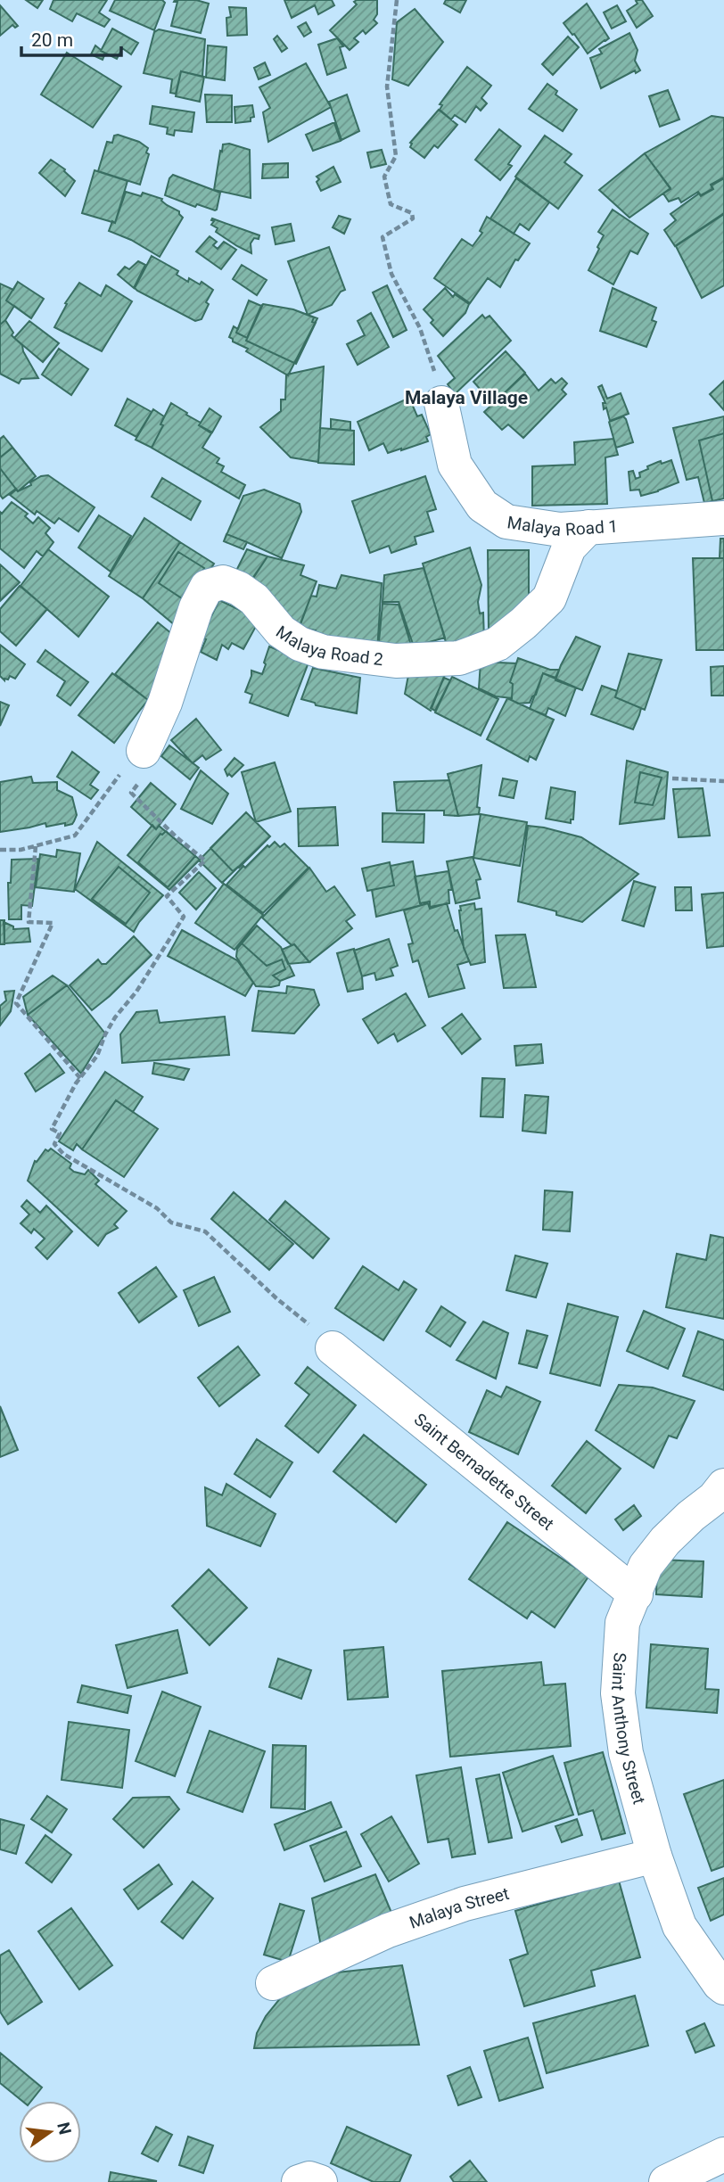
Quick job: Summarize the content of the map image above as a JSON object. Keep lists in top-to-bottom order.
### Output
{
  "streets": {
    "street": [
      "Malaya Road 1",
      "Malaya Road 2",
      "Saint Bernadette Street",
      "Saint Anthony Street",
      "Malaya Street"
    ]
  },
  "crossings": [
    ["Malaya Road 1", "Malaya Road 2"],
    ["Saint Bernadette Street", "Saint Anthony Street"],
    ["Saint Anthony Street", "Malaya Street"]
  ],
  "districts": ["Malaya Village"],
  "scale_bar": "20 m",
  "north": "right"
}
